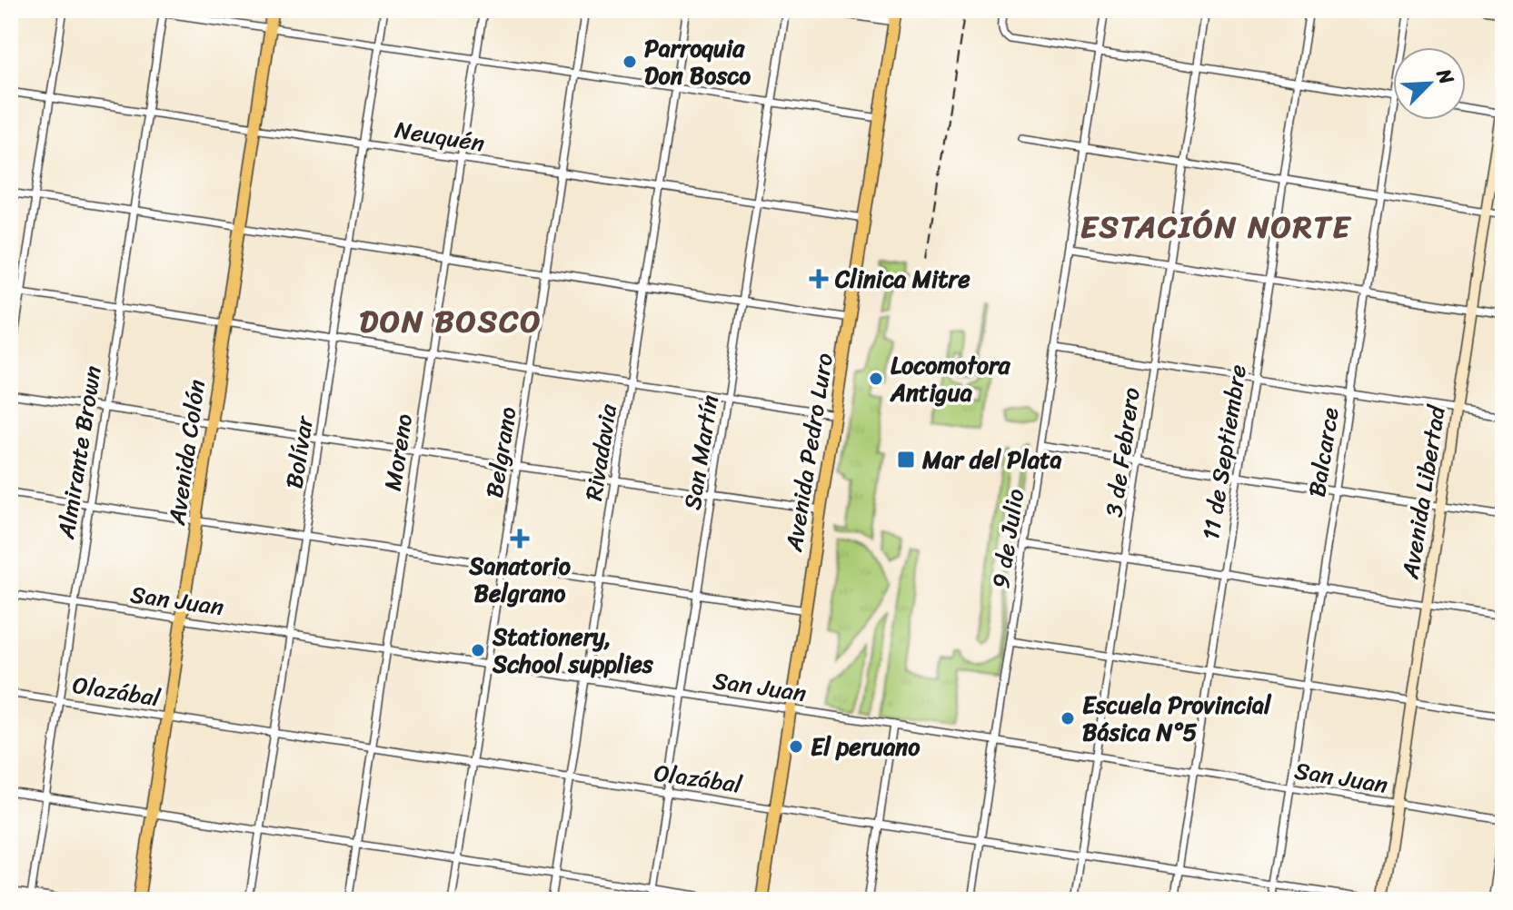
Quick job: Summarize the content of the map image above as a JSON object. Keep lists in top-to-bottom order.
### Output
{
  "streets": {
    "main road": ["Avenida Colón", "Avenida Pedro Luro", "Avenida Libertad"],
    "street": [
      "Neuquén",
      "Almirante Brown",
      "Bolívar",
      "Moreno",
      "Belgrano",
      "Rivadavia",
      "San Martín",
      "3 de Febrero",
      "11 de Septiembre",
      "Balcarce",
      "9 de Julio",
      "San Juan",
      "Olazábal"
    ]
  },
  "crossings": [
    ["Neuquén", "Almirante Brown"],
    ["Neuquén", "Avenida Colón"],
    ["Neuquén", "Bolívar"],
    ["Neuquén", "Moreno"],
    ["Neuquén", "Belgrano"],
    ["Neuquén", "Rivadavia"],
    ["Neuquén", "San Martín"],
    ["Neuquén", "Avenida Pedro Luro"],
    ["Almirante Brown", "San Juan"],
    ["Almirante Brown", "Olazábal"],
    ["Avenida Colón", "San Juan"],
    ["Avenida Colón", "Olazábal"],
    ["Bolívar", "San Juan"],
    ["Bolívar", "Olazábal"],
    ["Moreno", "San Juan"],
    ["Moreno", "Olazábal"],
    ["Belgrano", "San Juan"],
    ["Belgrano", "Olazábal"],
    ["Rivadavia", "San Juan"],
    ["Rivadavia", "Olazábal"],
    ["San Martín", "San Juan"],
    ["San Martín", "Olazábal"],
    ["Avenida Pedro Luro", "San Juan"],
    ["Avenida Pedro Luro", "Olazábal"],
    ["3 de Febrero", "San Juan"],
    ["3 de Febrero", "Olazábal"],
    ["11 de Septiembre", "San Juan"],
    ["11 de Septiembre", "Olazábal"],
    ["Balcarce", "San Juan"],
    ["Balcarce", "Olazábal"],
    ["Avenida Libertad", "San Juan"],
    ["Avenida Libertad", "Olazábal"],
    ["9 de Julio", "San Juan"],
    ["9 de Julio", "Olazábal"]
  ],
  "districts": ["ESTACIÓN NORTE", "DON BOSCO"],
  "places": {
    "other": [
      "Parroquia Don Bosco",
      "Locomotora Antigua",
      "Stationery, School supplies",
      "Escuela Provincial Básica N°5",
      "El peruano"
    ],
    "health": ["Clinica Mitre", "Sanatorio Belgrano"],
    "transit": ["Mar del Plata"]
  },
  "north": "top right"
}
